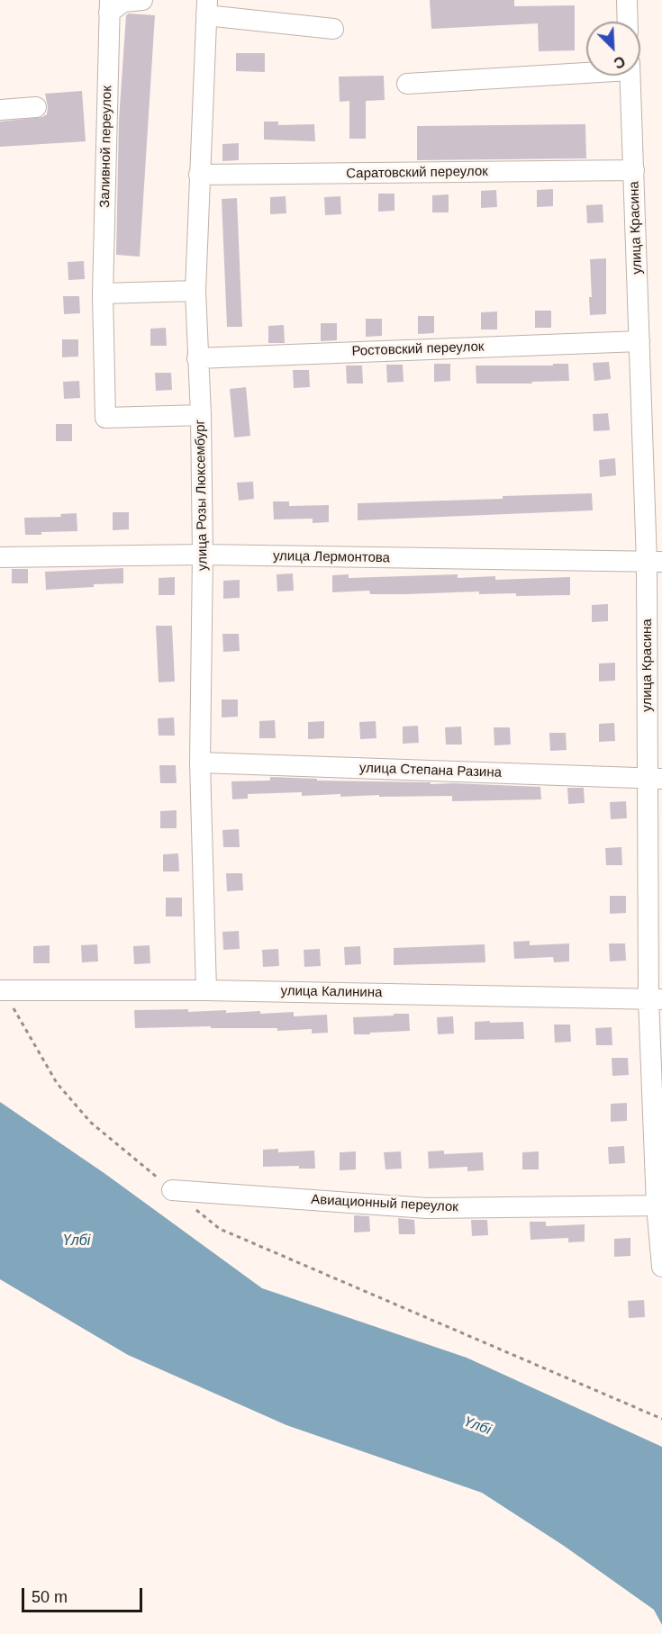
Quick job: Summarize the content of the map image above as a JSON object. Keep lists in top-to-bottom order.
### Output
{
  "streets": {
    "street": [
      "Заливной переулок",
      "Саратовский переулок",
      "улица Красина",
      "Ростовский переулок",
      "улица Розы Люксембург",
      "улица Лермонтова",
      "улица Степана Разина",
      "улица Калинина",
      "Авиационный переулок"
    ]
  },
  "crossings": [
    ["Заливной переулок", "улица Розы Люксембург"],
    ["Саратовский переулок", "улица Красина"],
    ["Саратовский переулок", "улица Розы Люксембург"],
    ["улица Красина", "Ростовский переулок"],
    ["улица Красина", "улица Лермонтова"],
    ["улица Красина", "улица Степана Разина"],
    ["улица Красина", "улица Калинина"],
    ["улица Красина", "Авиационный переулок"],
    ["Ростовский переулок", "улица Розы Люксембург"],
    ["улица Розы Люксембург", "улица Лермонтова"],
    ["улица Розы Люксембург", "улица Степана Разина"],
    ["улица Розы Люксембург", "улица Калинина"]
  ],
  "water": ["Үлбі"],
  "scale_bar": "50 m",
  "north": "bottom right"
}
